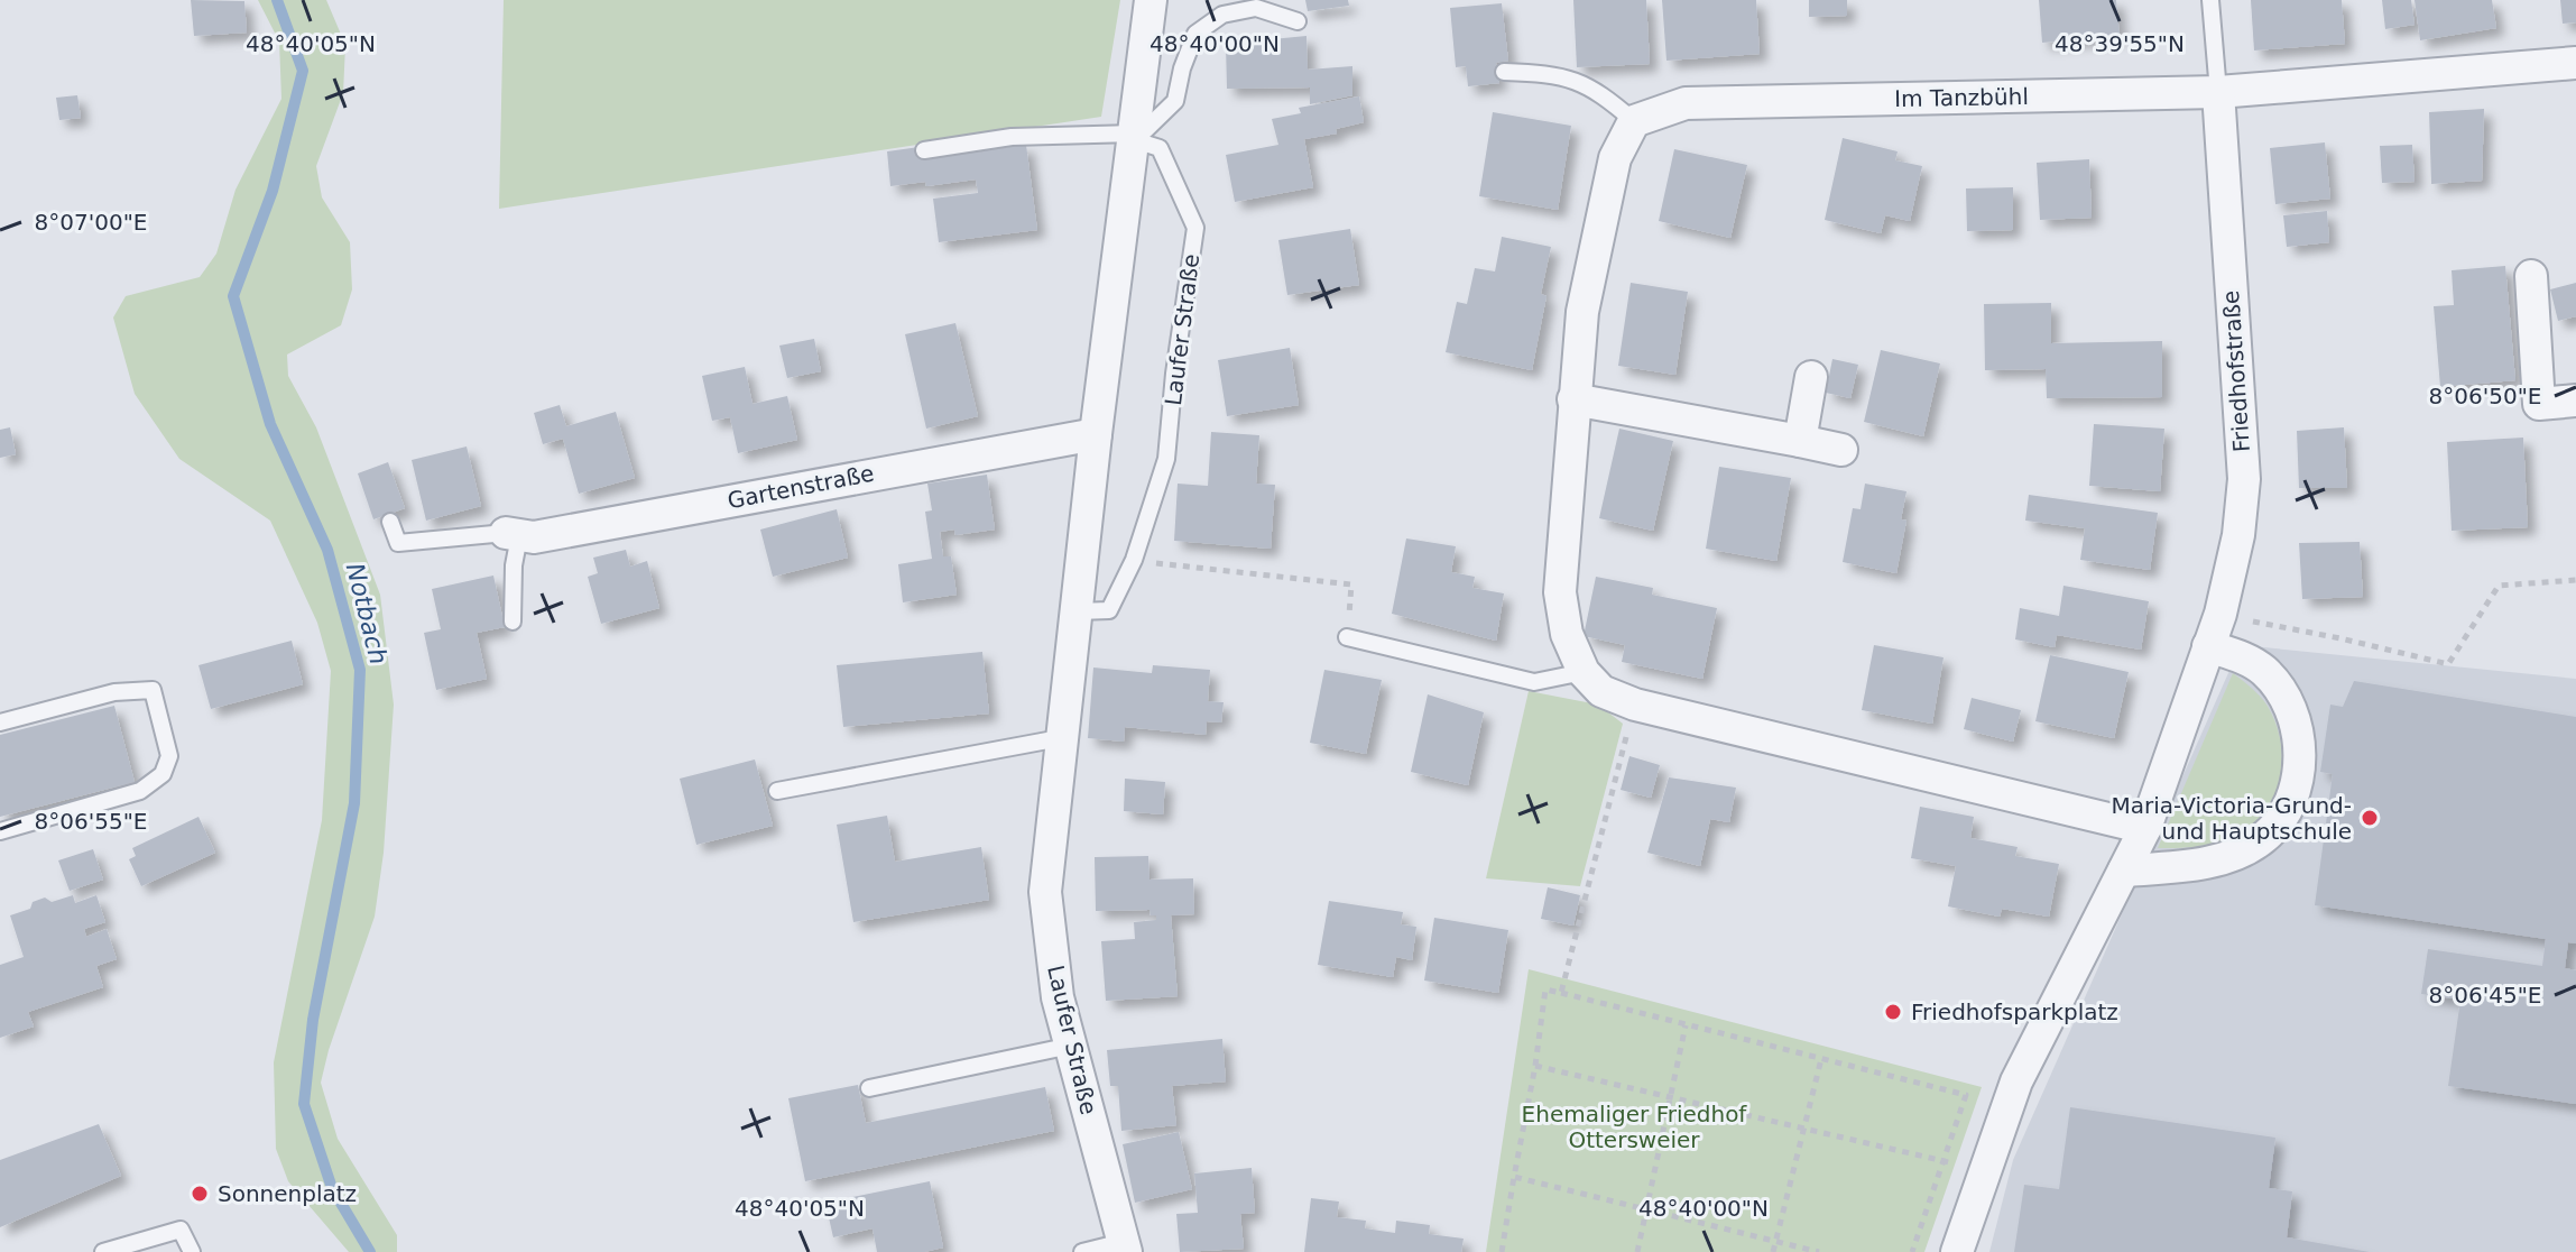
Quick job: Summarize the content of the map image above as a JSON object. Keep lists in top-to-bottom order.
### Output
{
  "streets": {
    "street": [
      "Im Tanzbühl",
      "Laufer Straße",
      "Friedhofstraße",
      "Gartenstraße"
    ]
  },
  "crossings": [
    ["Im Tanzbühl", "Friedhofstraße"],
    ["Laufer Straße", "Gartenstraße"]
  ],
  "water": ["Notbach"],
  "parks": ["Ehemaliger Friedhof Ottersweier"],
  "places": ["Maria-Victoria-Grund- und Hauptschule", "Friedhofsparkplatz", "Sonnenplatz"],
  "coordinates": [
    "48°40'05\"N",
    "48°40'00\"N",
    "48°39'55\"N",
    "8°07'00\"E",
    "8°06'50\"E",
    "8°06'55\"E",
    "8°06'45\"E"
  ]
}
